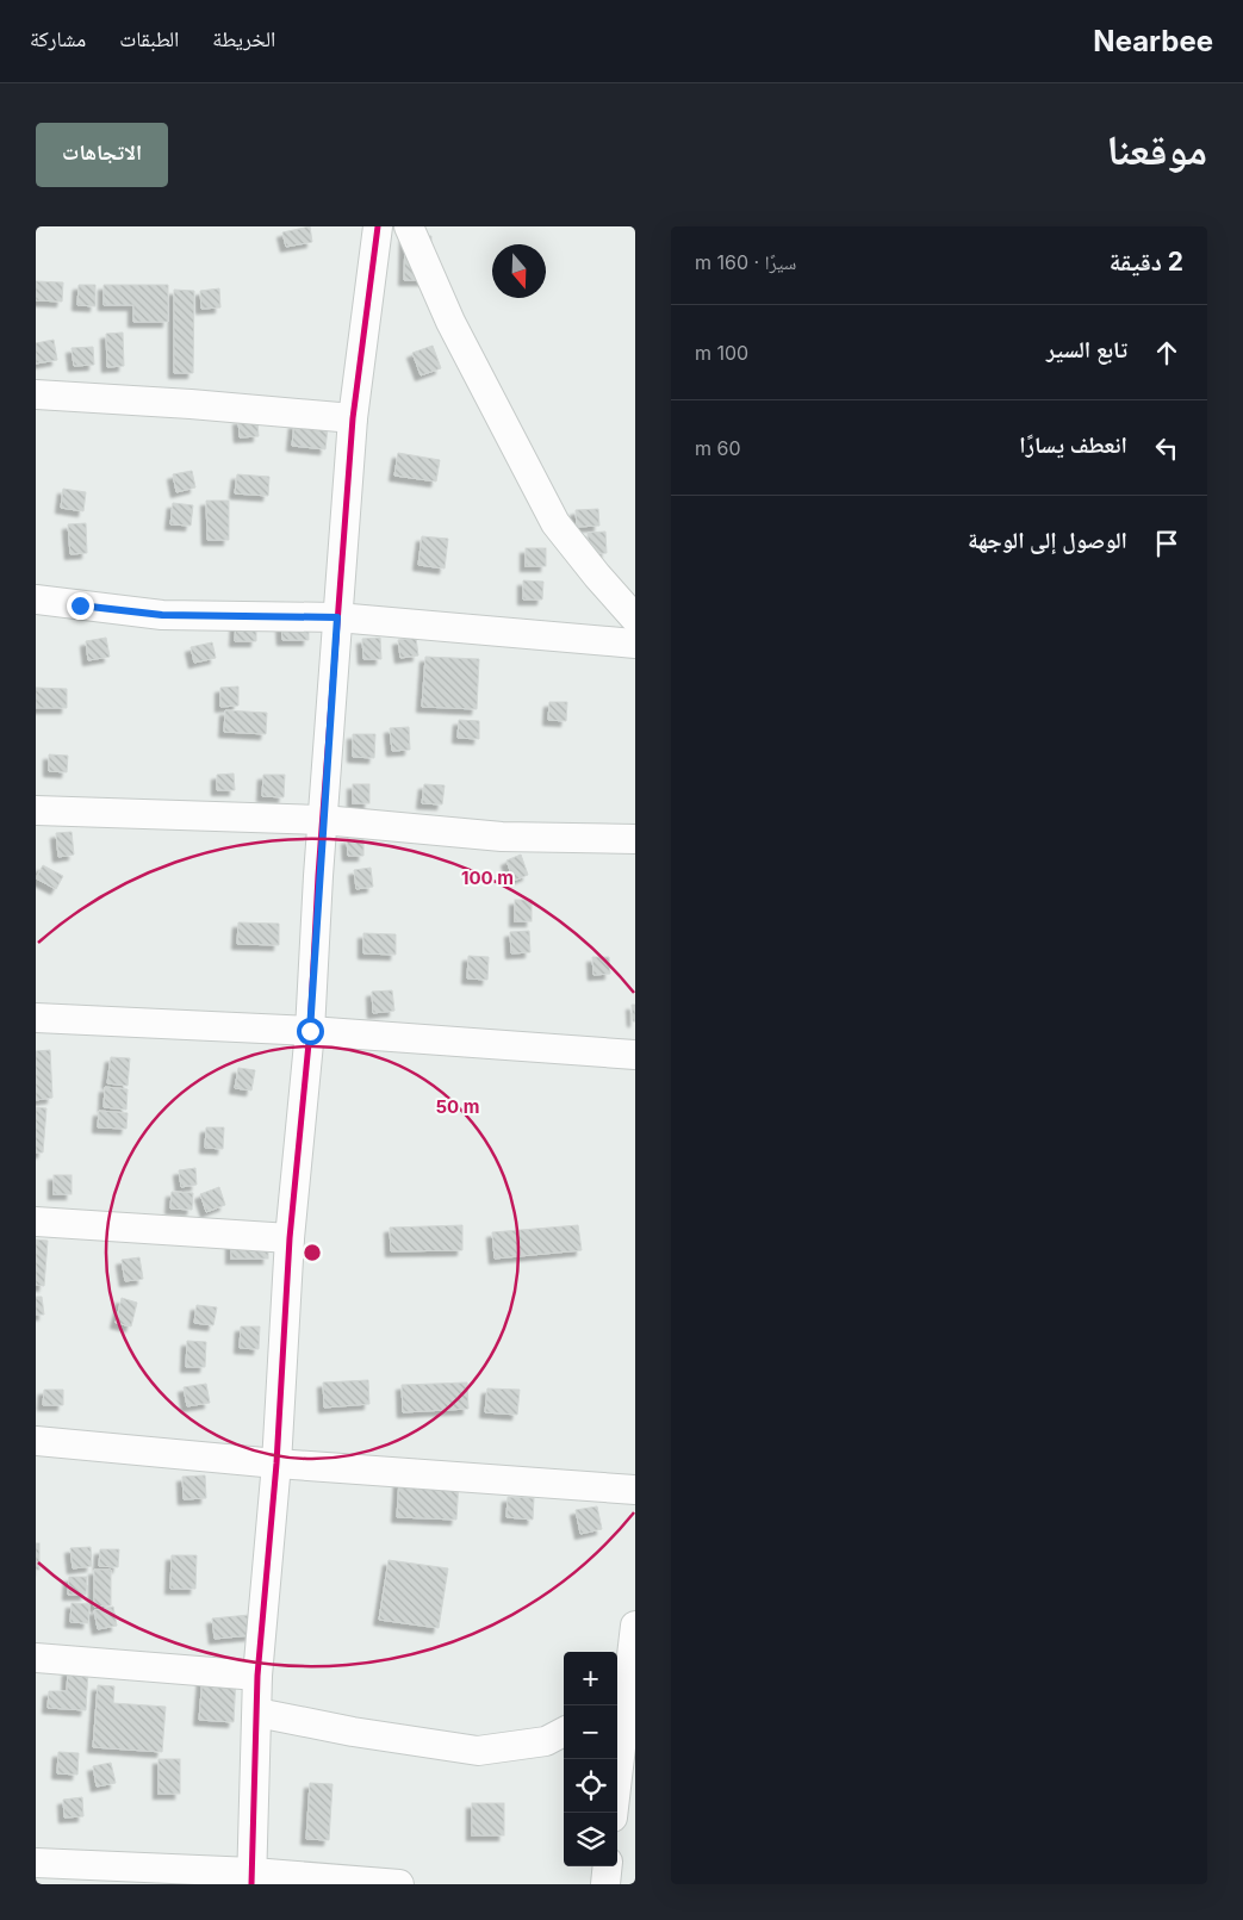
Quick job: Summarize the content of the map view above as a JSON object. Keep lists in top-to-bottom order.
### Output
{
  "north": "bottom",
  "page": {
    "header": "Nearbee",
    "nav": ["الخريطة", "الطبقات", "مشاركة"],
    "title": "موقعنا",
    "buttons": "الاتجاهات",
    "heading": ["2 دقيقة", "سيرًا · 160 m"],
    "list": [
      ["تابع السير", "100 m"],
      ["انعطف يسارًا", "60 m"],
      "الوصول إلى الوجهة"
    ],
    "map_buttons": ["+", "−"]
  },
  "rings": ["100 m", "50 m"]
}
